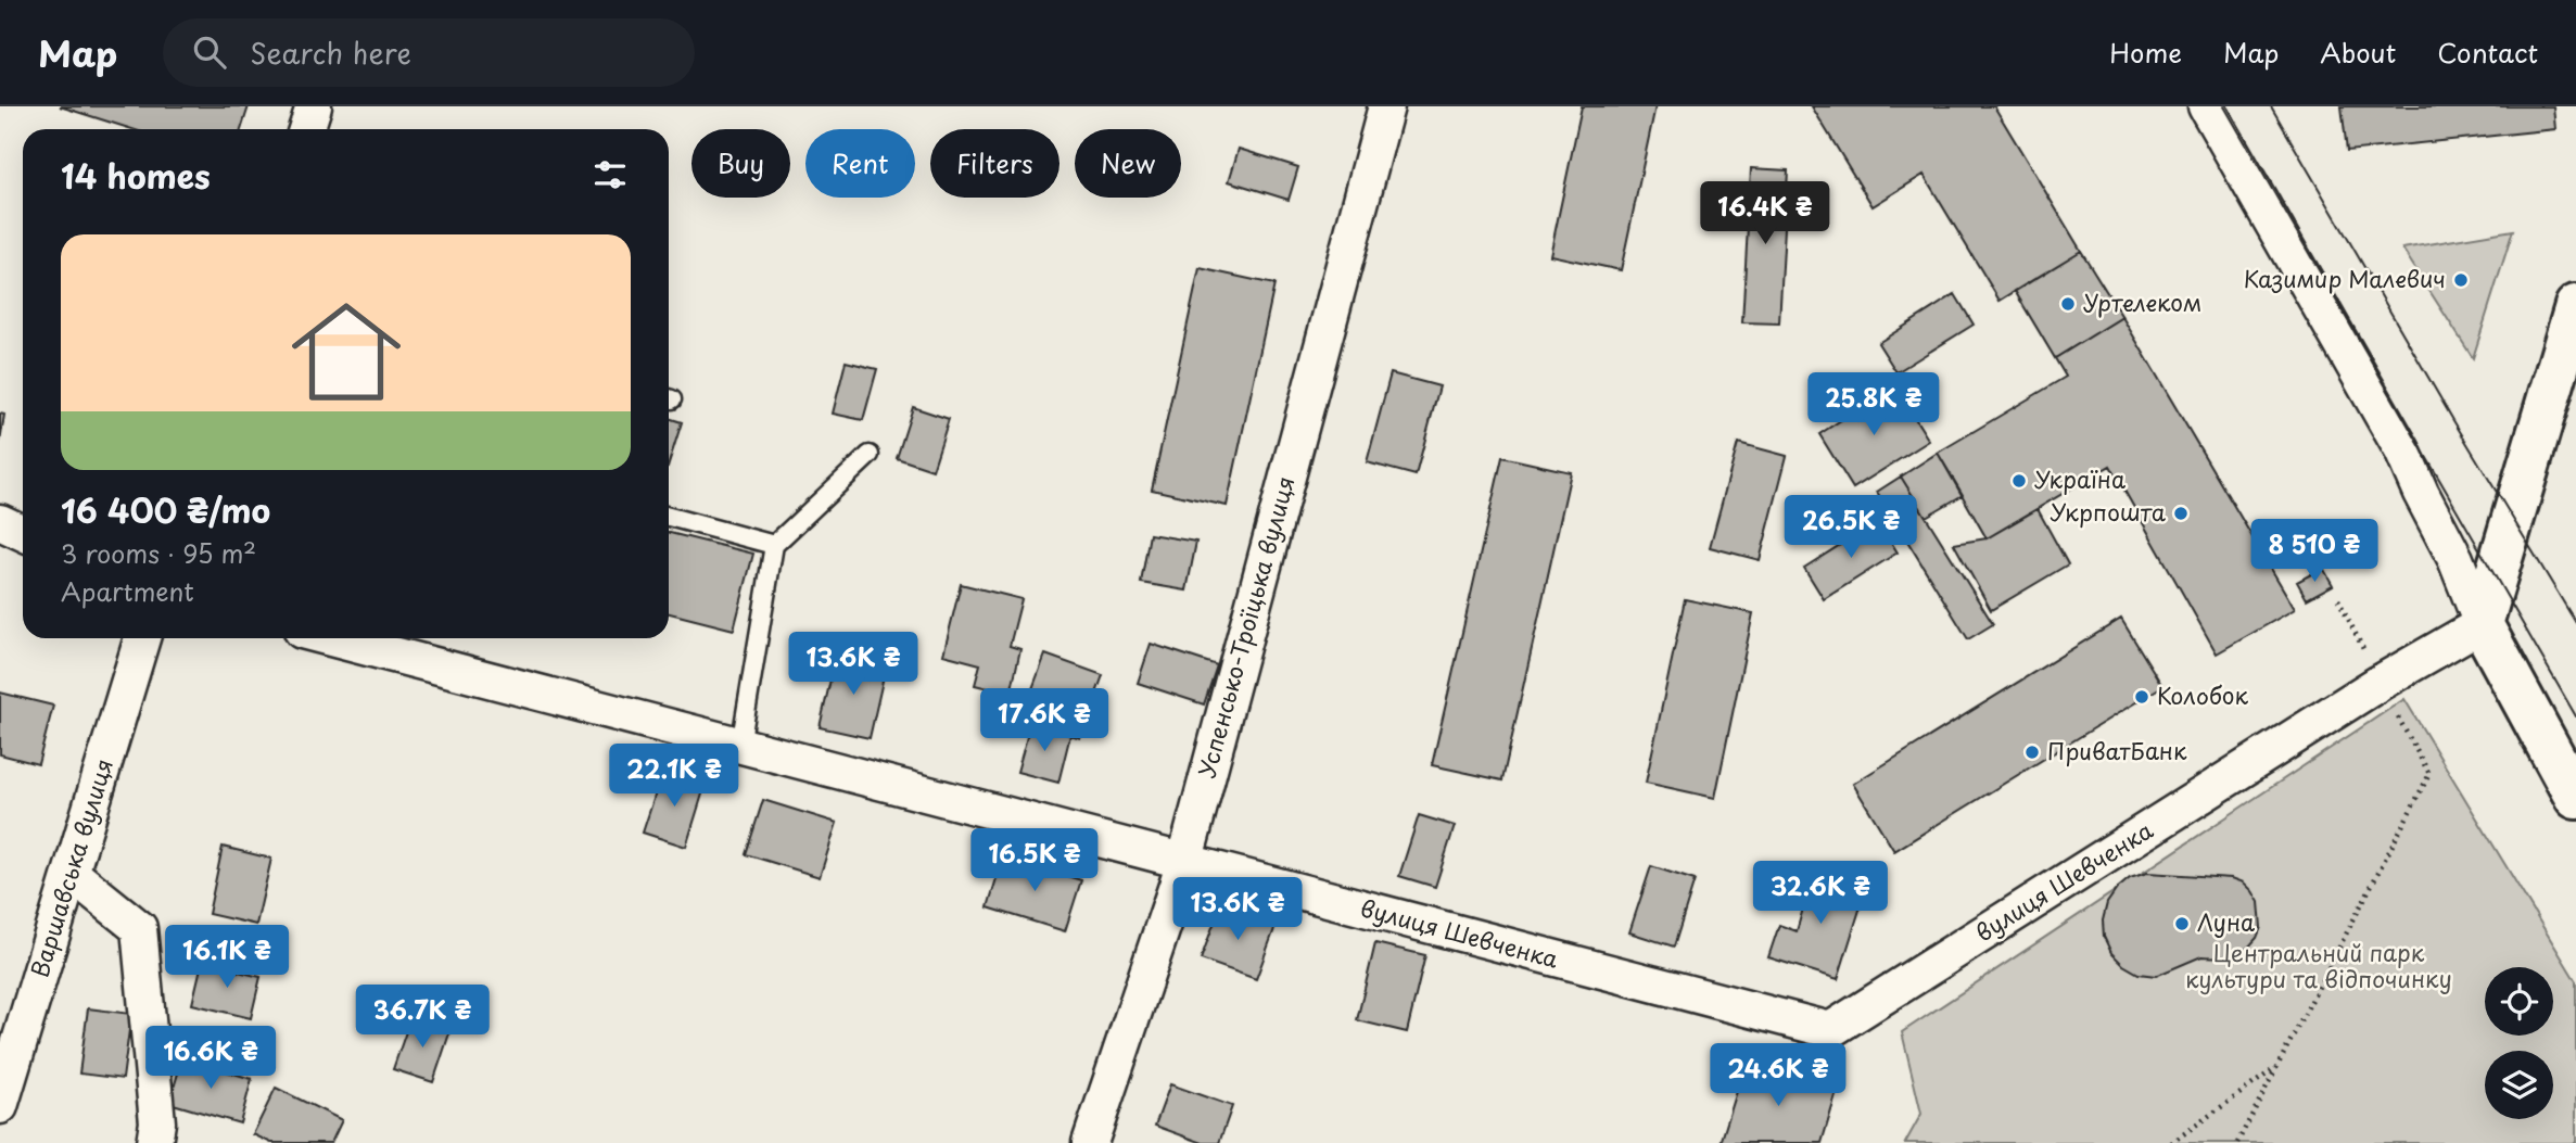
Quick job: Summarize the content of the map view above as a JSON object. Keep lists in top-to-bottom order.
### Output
{
  "streets": {
    "street": ["Успенсько-Троїцька вулиця", "Варшавська вулиця", "вулиця Шевченка"]
  },
  "crossings": [
    ["Успенсько-Троїцька вулиця", "вулиця Шевченка"]
  ],
  "parks": ["Центральний парк культури та відпочинку"],
  "places": [
    "Казимир Малевич",
    "Уртелеком",
    "Україна",
    "Укрпошта",
    "Колобок",
    "ПриватБанк",
    "Луна"
  ],
  "page": {
    "header": "Map",
    "search": "Search here",
    "nav": [
      "Home",
      "Map",
      "About",
      "Contact"
    ],
    "chip": [
      "Buy",
      "Rent",
      "Filters",
      "New"
    ],
    "heading": "14 homes",
    "price": [
      "16.4K ₴",
      "25.8K ₴",
      "26.5K ₴",
      "8 510 ₴",
      "13.6K ₴",
      "17.6K ₴",
      "22.1K ₴",
      "16.5K ₴",
      "32.6K ₴",
      "13.6K ₴",
      "16.1K ₴",
      "36.7K ₴",
      "16.6K ₴",
      "24.6K ₴"
    ],
    "list": [
      {
        "name": "16 400 ₴/mo",
        "note": "3 rooms · 95 m² · Apartment"
      }
    ]
  }
}
